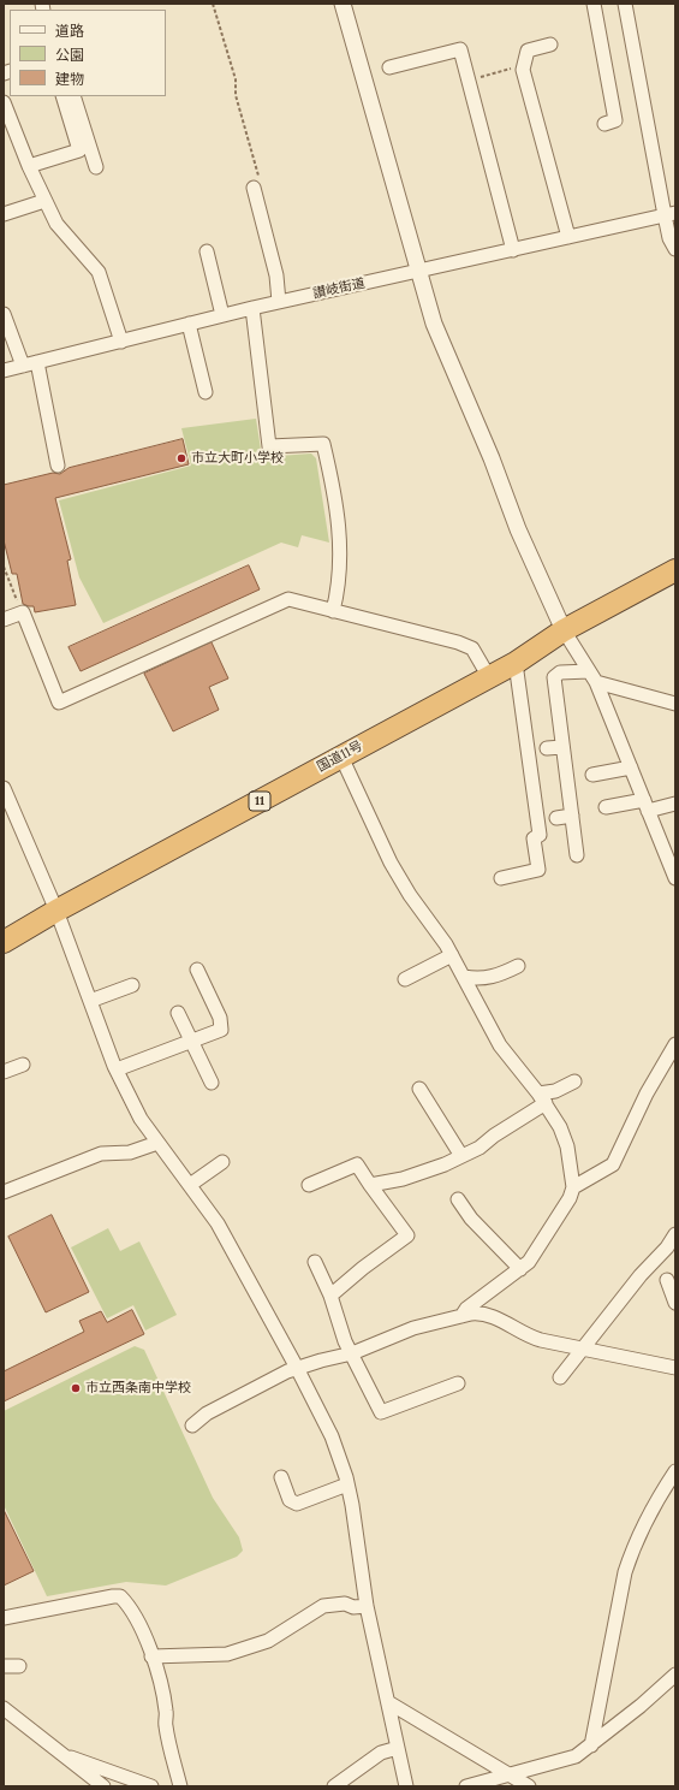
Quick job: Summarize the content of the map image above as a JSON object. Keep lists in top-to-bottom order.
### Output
{
  "streets": {
    "highway": ["国道11号", "11"],
    "street": ["讃岐街道"]
  },
  "places": ["市立大町小学校", "市立西条南中学校"],
  "legend": ["道路", "公園", "建物"]
}
